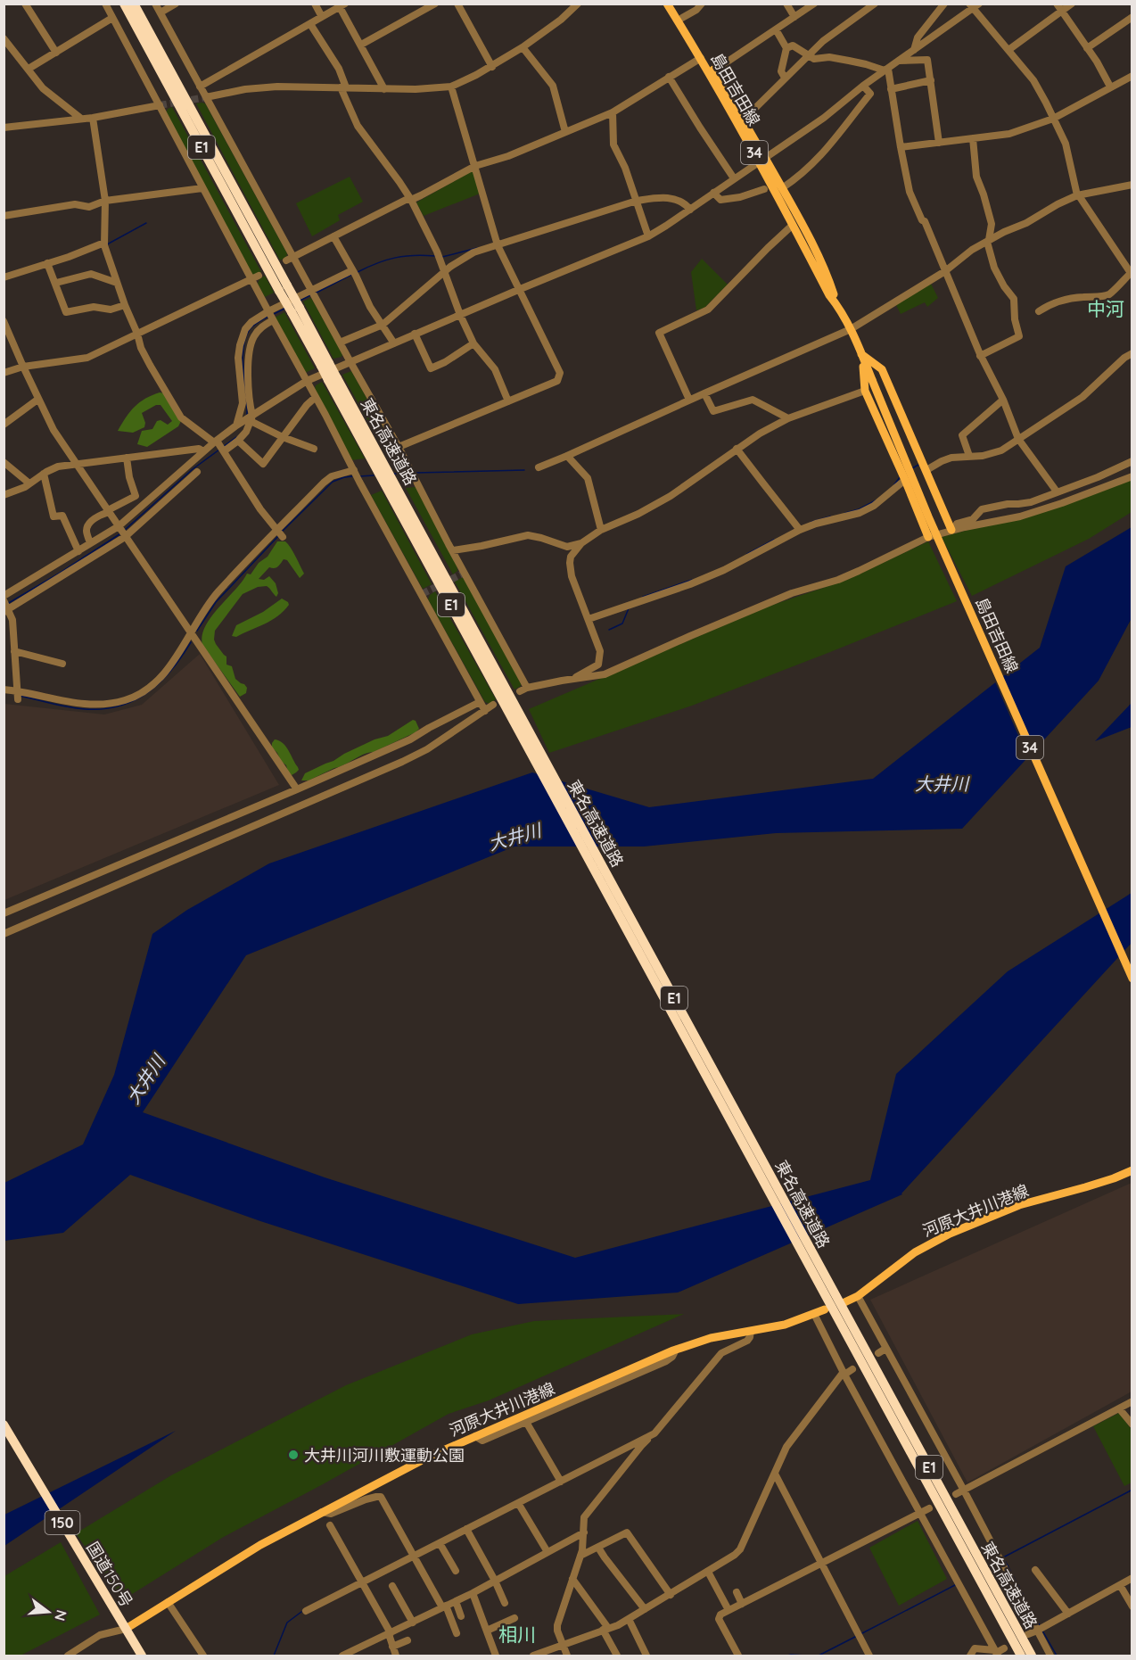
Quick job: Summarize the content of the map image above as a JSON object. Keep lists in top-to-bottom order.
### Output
{
  "streets": {
    "highway": [
      "E1",
      "東名高速道路",
      "150",
      "国道150号"
    ],
    "main road": ["島田吉田線", "34", "河原大井川港線"]
  },
  "crossings": [
    ["河原大井川港線", "国道150号"]
  ],
  "districts": ["中河", "相川"],
  "water": ["大井川"],
  "places": ["大井川河川敷運動公園"],
  "north": "right"
}
